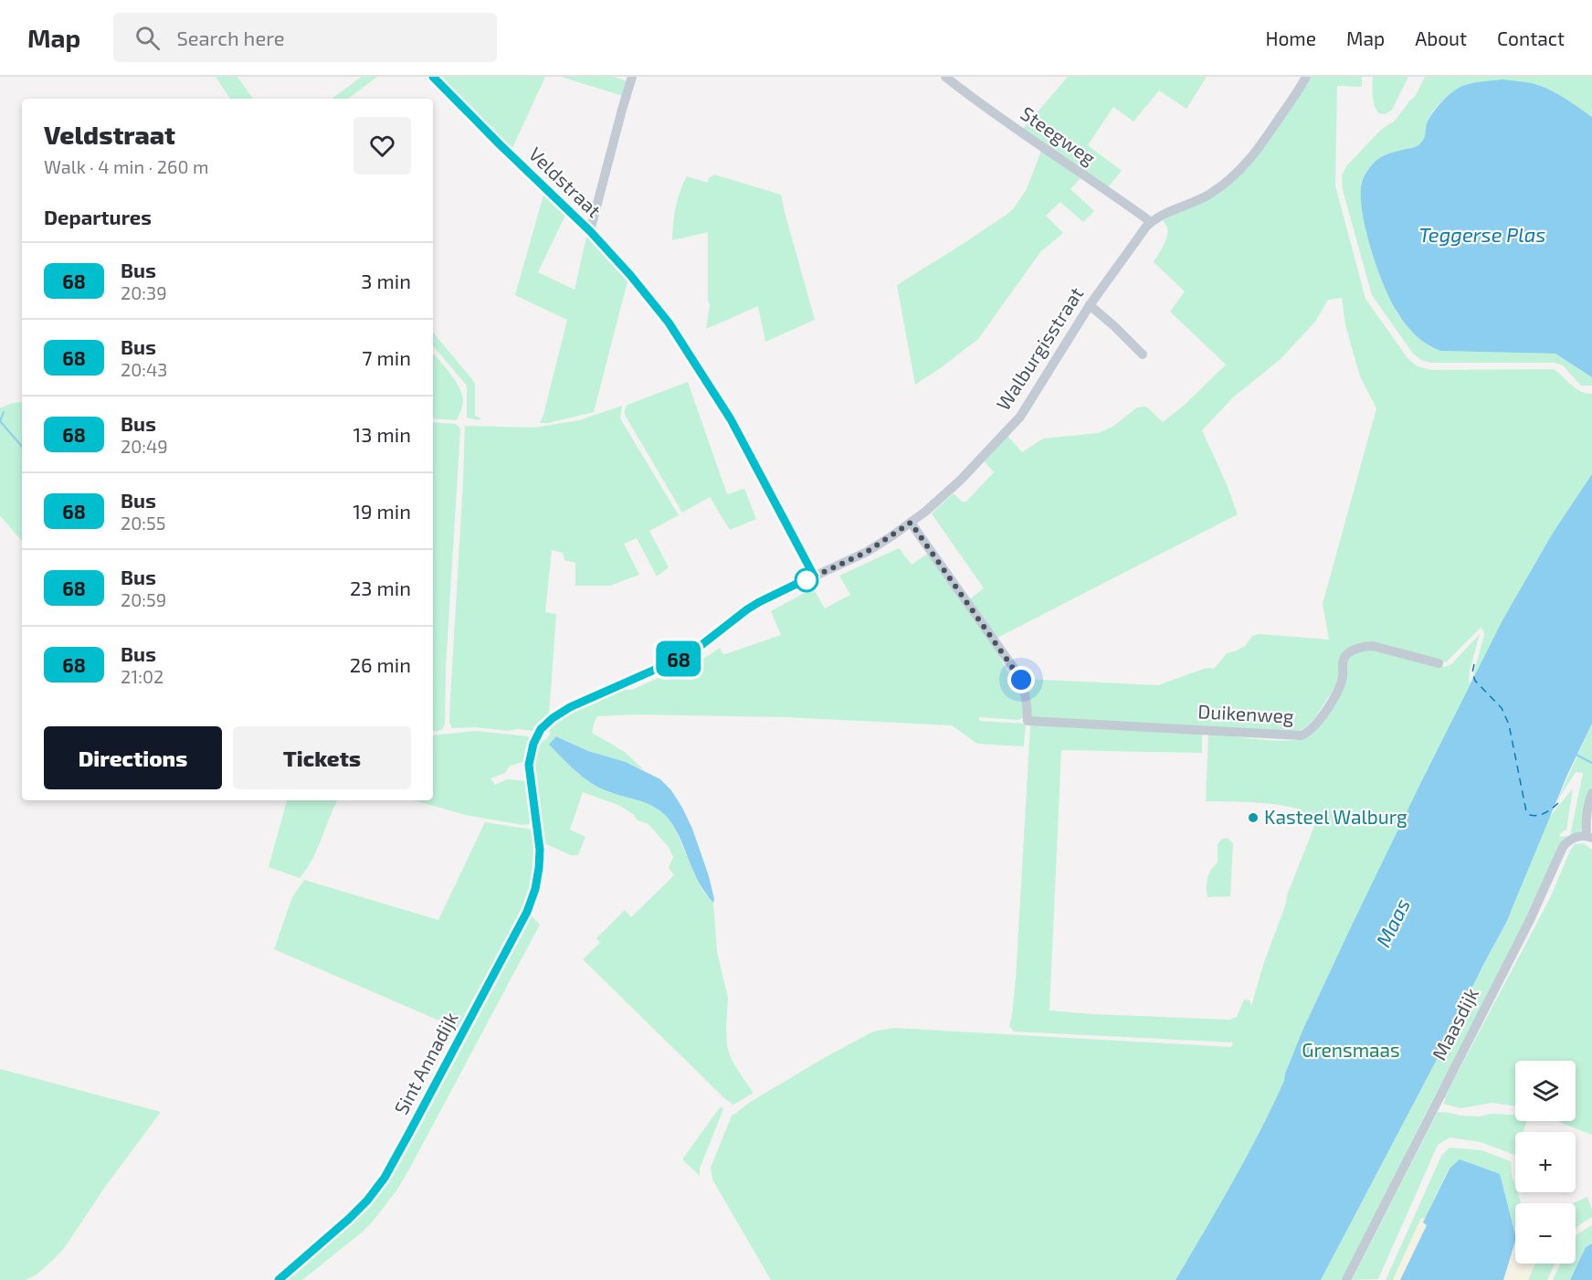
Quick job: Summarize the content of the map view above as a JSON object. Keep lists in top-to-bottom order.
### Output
{
  "streets": {
    "street": [
      "Steegweg",
      "Veldstraat",
      "Walburgisstraat",
      "Duikenweg",
      "Maasdijk",
      "Sint Annadijk"
    ]
  },
  "crossings": [
    ["Steegweg", "Walburgisstraat"],
    ["Veldstraat", "Walburgisstraat"],
    ["Veldstraat", "Sint Annadijk"],
    ["Walburgisstraat", "Duikenweg"],
    ["Walburgisstraat", "Sint Annadijk"]
  ],
  "water": ["Teggerse Plas", "Maas"],
  "parks": ["Grensmaas"],
  "places": ["Kasteel Walburg"],
  "lines": ["bus line 68"],
  "page": {
    "header": "Map",
    "search": "Search here",
    "nav": [
      "Home",
      "Map",
      "About",
      "Contact"
    ],
    "on_map": "68",
    "heading": [
      ["Veldstraat", "Walk · 4 min · 260 m"],
      "Departures"
    ],
    "list": [
      {
        "mark": "68",
        "name": "Bus",
        "note": "20:39",
        "value": "3 min"
      },
      {
        "mark": "68",
        "name": "Bus",
        "note": "20:43",
        "value": "7 min"
      },
      {
        "mark": "68",
        "name": "Bus",
        "note": "20:49",
        "value": "13 min"
      },
      {
        "mark": "68",
        "name": "Bus",
        "note": "20:55",
        "value": "19 min"
      },
      {
        "mark": "68",
        "name": "Bus",
        "note": "20:59",
        "value": "23 min"
      },
      {
        "mark": "68",
        "name": "Bus",
        "note": "21:02",
        "value": "26 min"
      }
    ],
    "buttons": ["Directions", "Tickets"],
    "map_buttons": ["+", "−"]
  }
}
